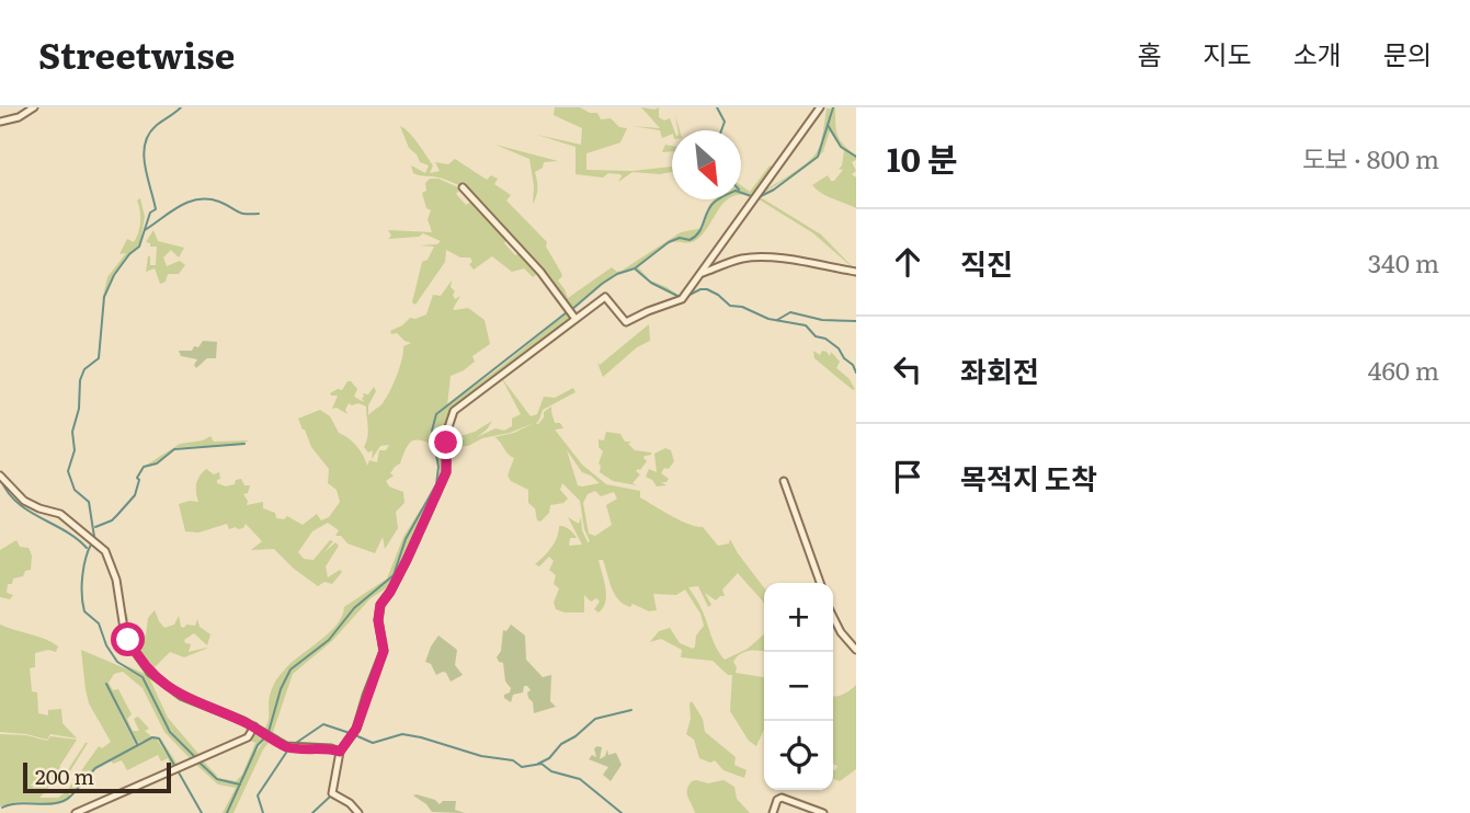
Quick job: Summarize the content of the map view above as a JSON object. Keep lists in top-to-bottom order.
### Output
{
  "scale_bar": "200 m",
  "north": "bottom right",
  "page": {
    "header": "Streetwise",
    "nav": [
      "홈",
      "지도",
      "소개",
      "문의"
    ],
    "heading": ["10 분", "도보 · 800 m"],
    "list": [
      ["직진", "340 m"],
      ["좌회전", "460 m"],
      "목적지 도착"
    ],
    "map_buttons": ["+", "−"],
    "scale": "200 m"
  }
}
